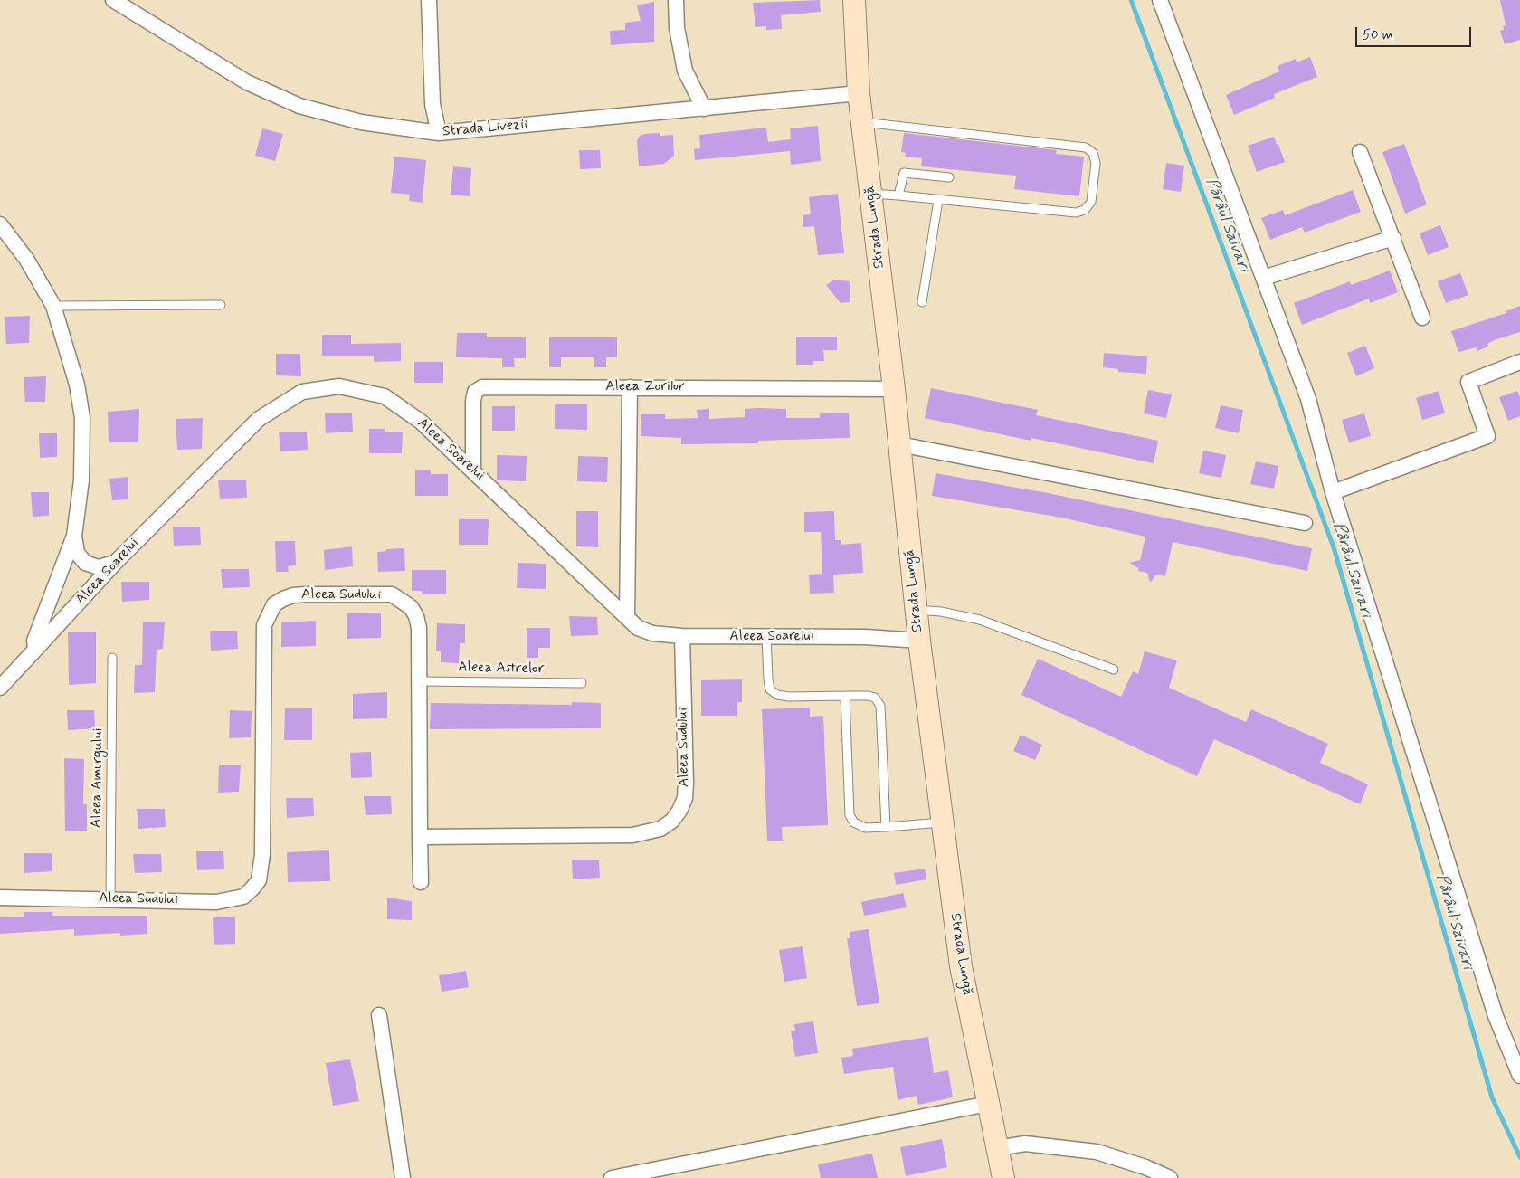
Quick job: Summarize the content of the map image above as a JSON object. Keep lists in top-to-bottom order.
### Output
{
  "streets": {
    "main road": ["Strada Lungă"],
    "street": [
      "Strada Livezii",
      "Aleea Zorilor",
      "Aleea Soarelui",
      "Aleea Sudului"
    ],
    "lane": ["Aleea Astrelor", "Aleea Amurgului"]
  },
  "crossings": [
    ["Strada Livezii", "Strada Lungă"],
    ["Strada Lungă", "Aleea Zorilor"],
    ["Strada Lungă", "Aleea Soarelui"],
    ["Aleea Zorilor", "Aleea Soarelui"],
    ["Aleea Soarelui", "Aleea Sudului"],
    ["Aleea Sudului", "Aleea Astrelor"],
    ["Aleea Sudului", "Aleea Amurgului"]
  ],
  "water": ["Pârâul Saivari"],
  "scale_bar": "50 m"
}
